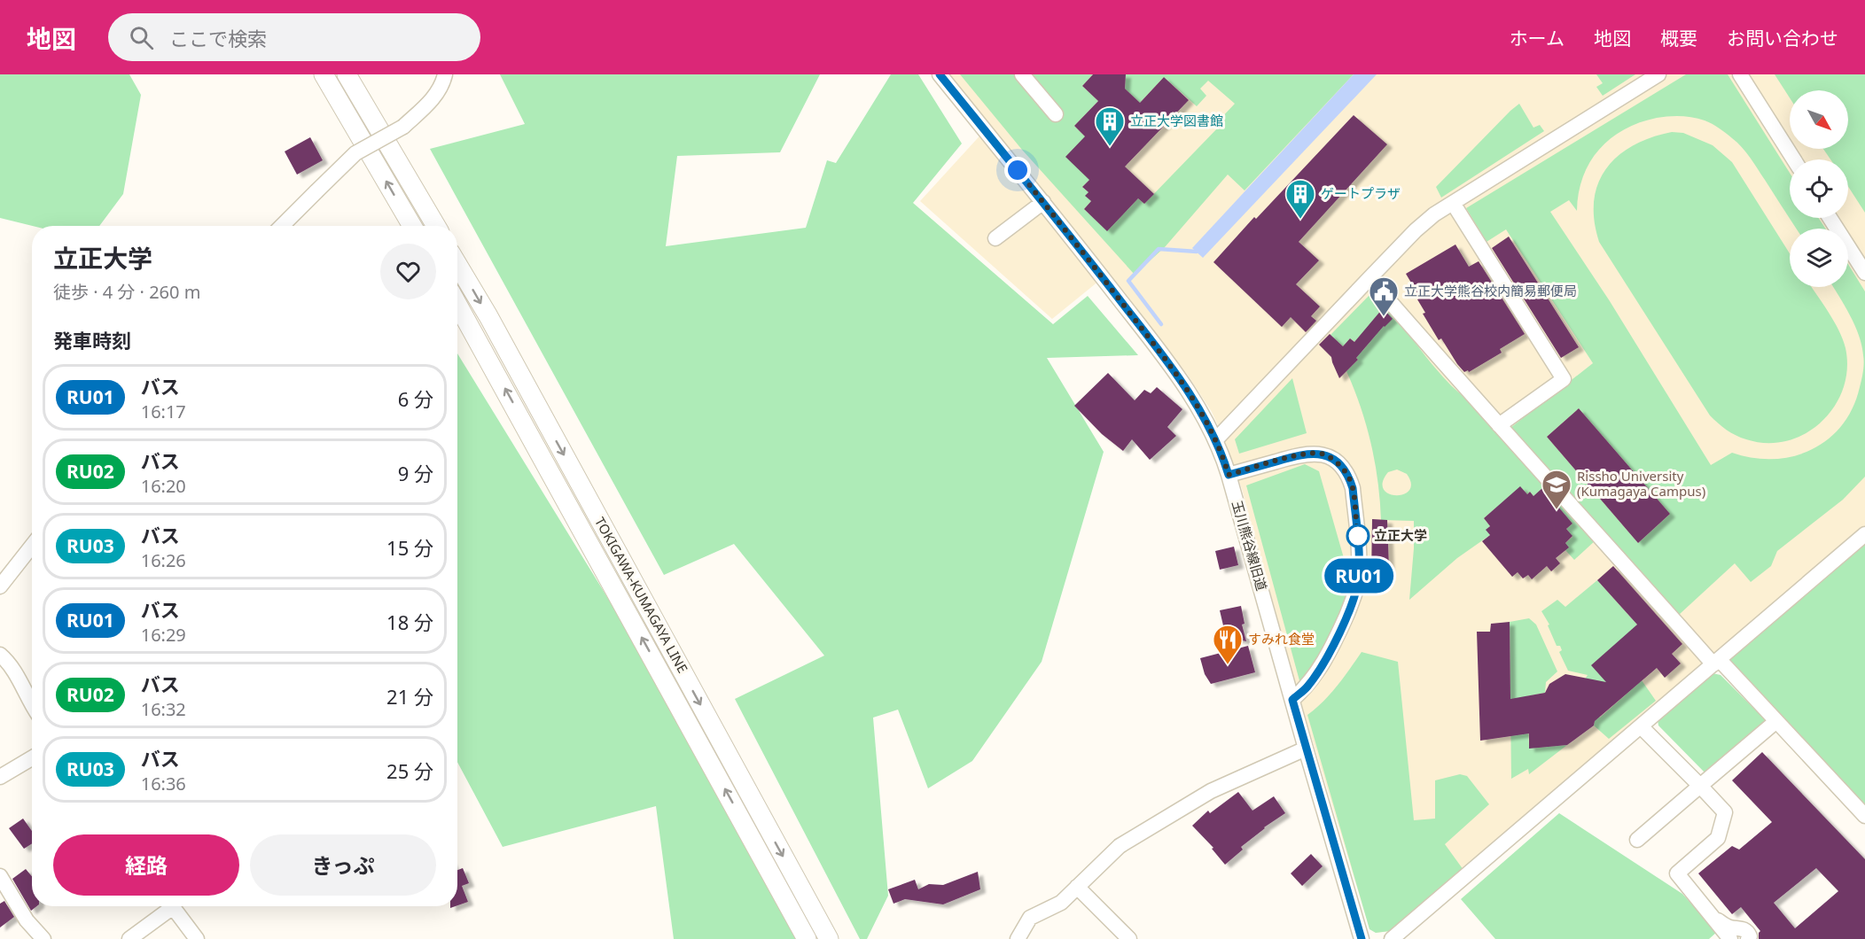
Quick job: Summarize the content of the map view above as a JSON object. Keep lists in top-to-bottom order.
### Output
{
  "streets": {
    "main road": ["TOKIGAWA-KUMAGAYA LINE"],
    "street": ["玉川熊谷線旧道"]
  },
  "places": {
    "building": ["立正大学図書館", "ゲートプラザ"],
    "public building": ["立正大学熊谷校内簡易郵便局"],
    "school or university": ["Rissho University (Kumagaya Campus)"],
    "other": ["立正大学"],
    "restaurant": ["すみれ食堂"]
  },
  "lines": ["bus line RU01"],
  "north": "bottom right",
  "page": {
    "header": "地図",
    "search": "ここで検索",
    "nav": [
      "ホーム",
      "地図",
      "概要",
      "お問い合わせ"
    ],
    "on_map": "RU01",
    "heading": [
      ["立正大学", "徒歩 · 4 分 · 260 m"],
      "発車時刻"
    ],
    "list": [
      {
        "mark": "RU01",
        "name": "バス",
        "note": "16:17",
        "value": "6 分"
      },
      {
        "mark": "RU02",
        "name": "バス",
        "note": "16:20",
        "value": "9 分"
      },
      {
        "mark": "RU03",
        "name": "バス",
        "note": "16:26",
        "value": "15 分"
      },
      {
        "mark": "RU01",
        "name": "バス",
        "note": "16:29",
        "value": "18 分"
      },
      {
        "mark": "RU02",
        "name": "バス",
        "note": "16:32",
        "value": "21 分"
      },
      {
        "mark": "RU03",
        "name": "バス",
        "note": "16:36",
        "value": "25 分"
      }
    ],
    "buttons": ["経路", "きっぷ"]
  }
}
